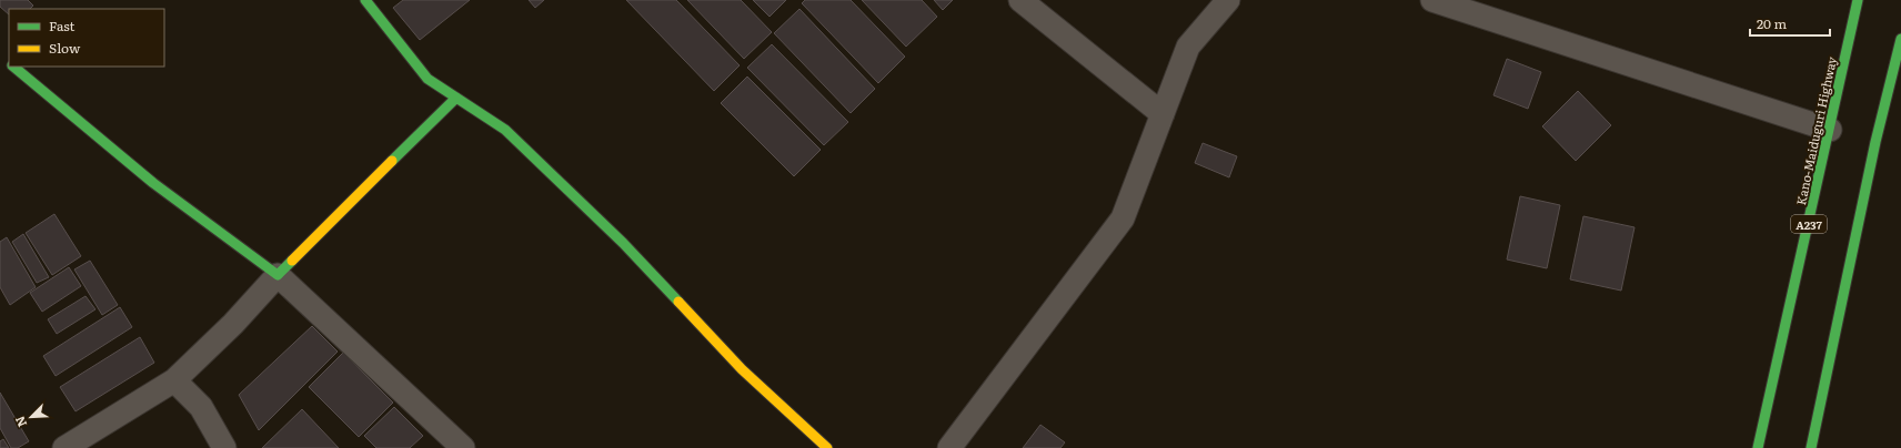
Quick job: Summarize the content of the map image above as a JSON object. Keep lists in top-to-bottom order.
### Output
{
  "streets": {
    "main road": ["Kano-Maiduguri Highway", "A237"]
  },
  "legend": ["Fast", "Slow"],
  "scale_bar": "20 m",
  "north": "bottom left"
}
